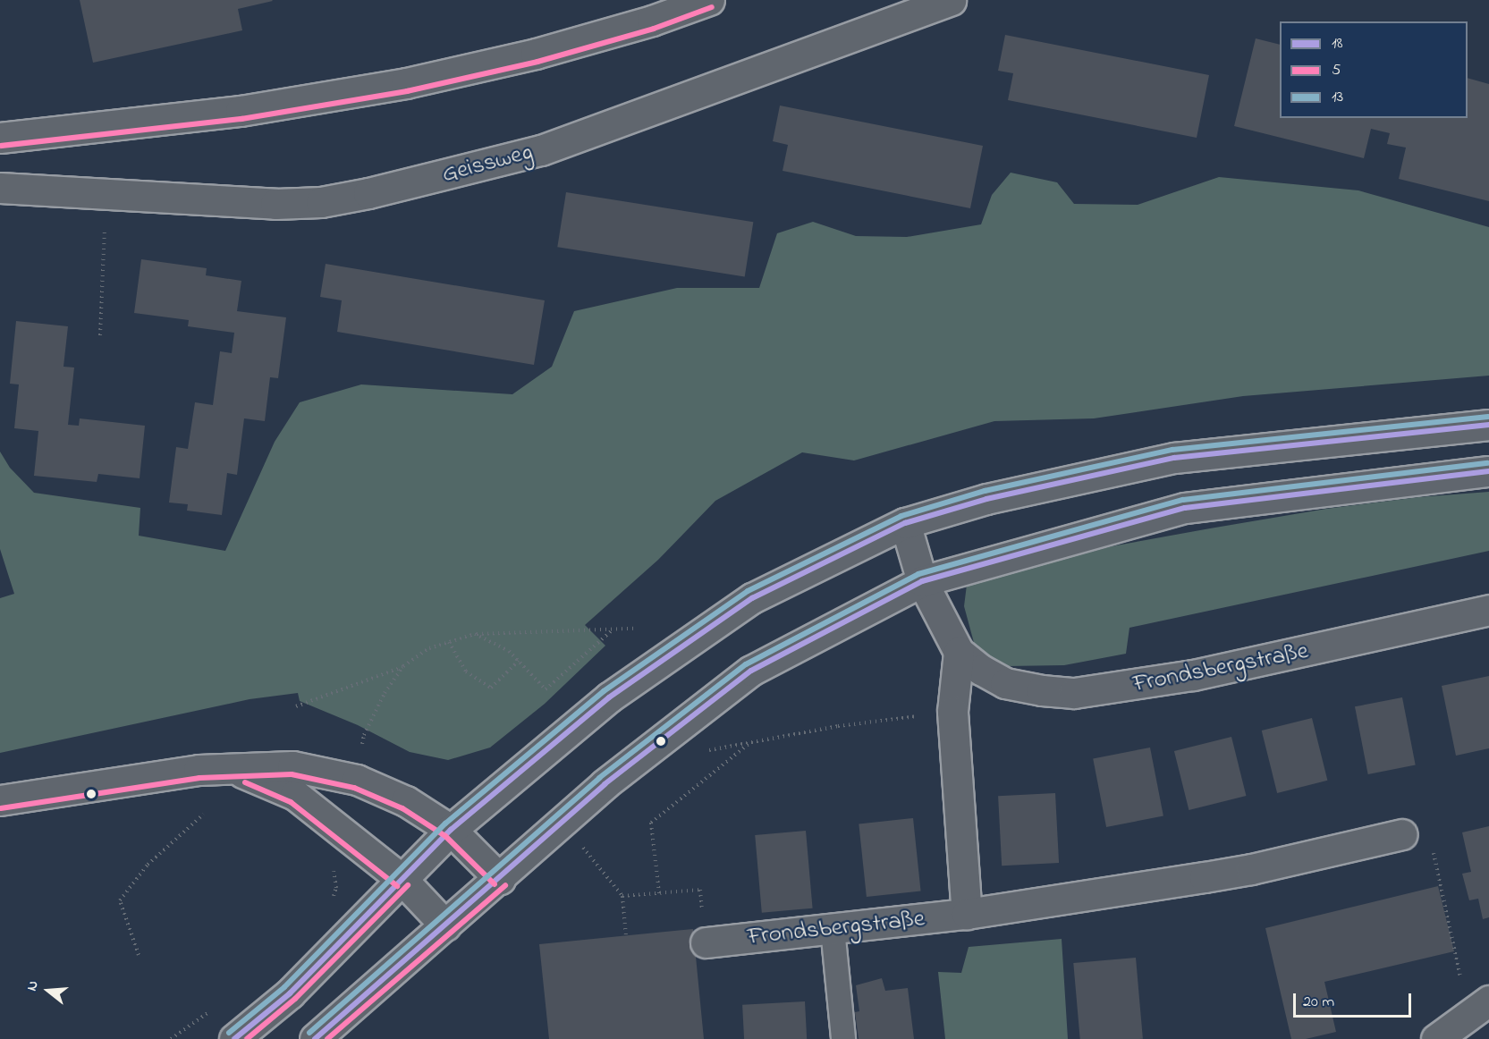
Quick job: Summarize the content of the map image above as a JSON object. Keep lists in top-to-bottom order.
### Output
{
  "streets": {
    "street": ["Geissweg", "Frondsbergstraße"]
  },
  "lines": ["transit line 5", "transit line 13", "transit line 18"],
  "legend": ["18", "5", "13"],
  "scale_bar": "20 m",
  "north": "left"
}
